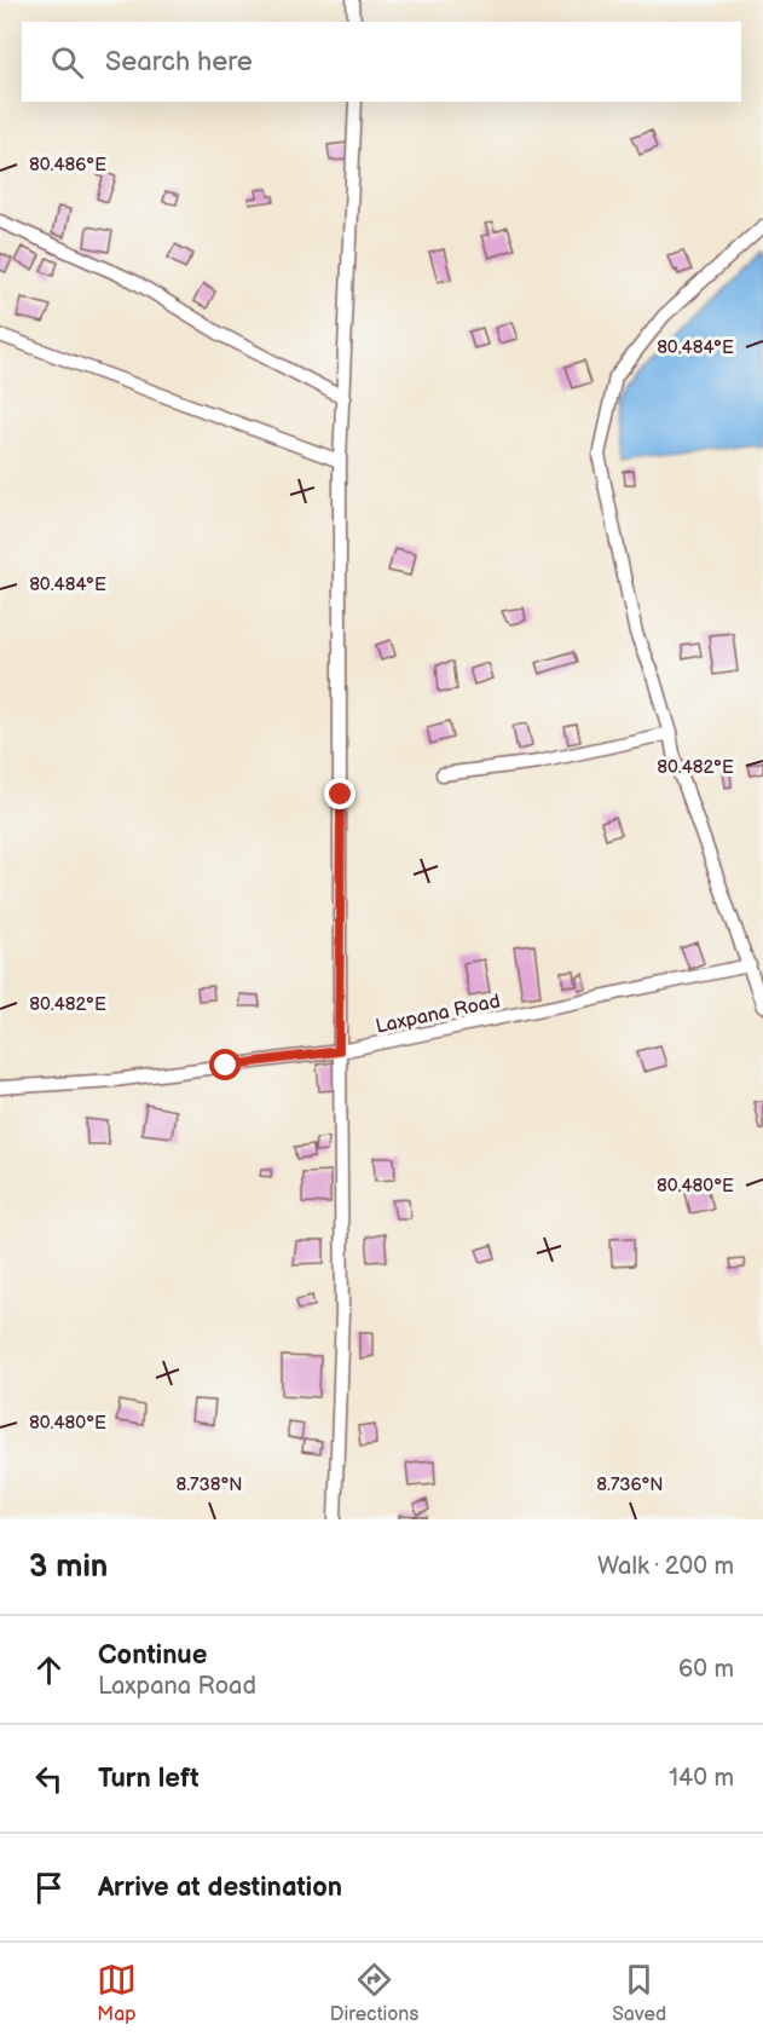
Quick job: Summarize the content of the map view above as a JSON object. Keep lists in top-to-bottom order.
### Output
{
  "streets": {
    "street": ["Laxpana Road"]
  },
  "page": {
    "search": "Search here",
    "heading": ["3 min", "Walk · 200 m"],
    "list": [
      ["Continue", "Laxpana Road", "60 m"],
      ["Turn left", "140 m"],
      "Arrive at destination"
    ],
    "nav": ["Map", "Directions", "Saved"]
  },
  "coordinates": [
    "80.486°E",
    "80.484°E",
    "80.482°E",
    "80.480°E",
    "8.738°N",
    "8.736°N"
  ]
}
